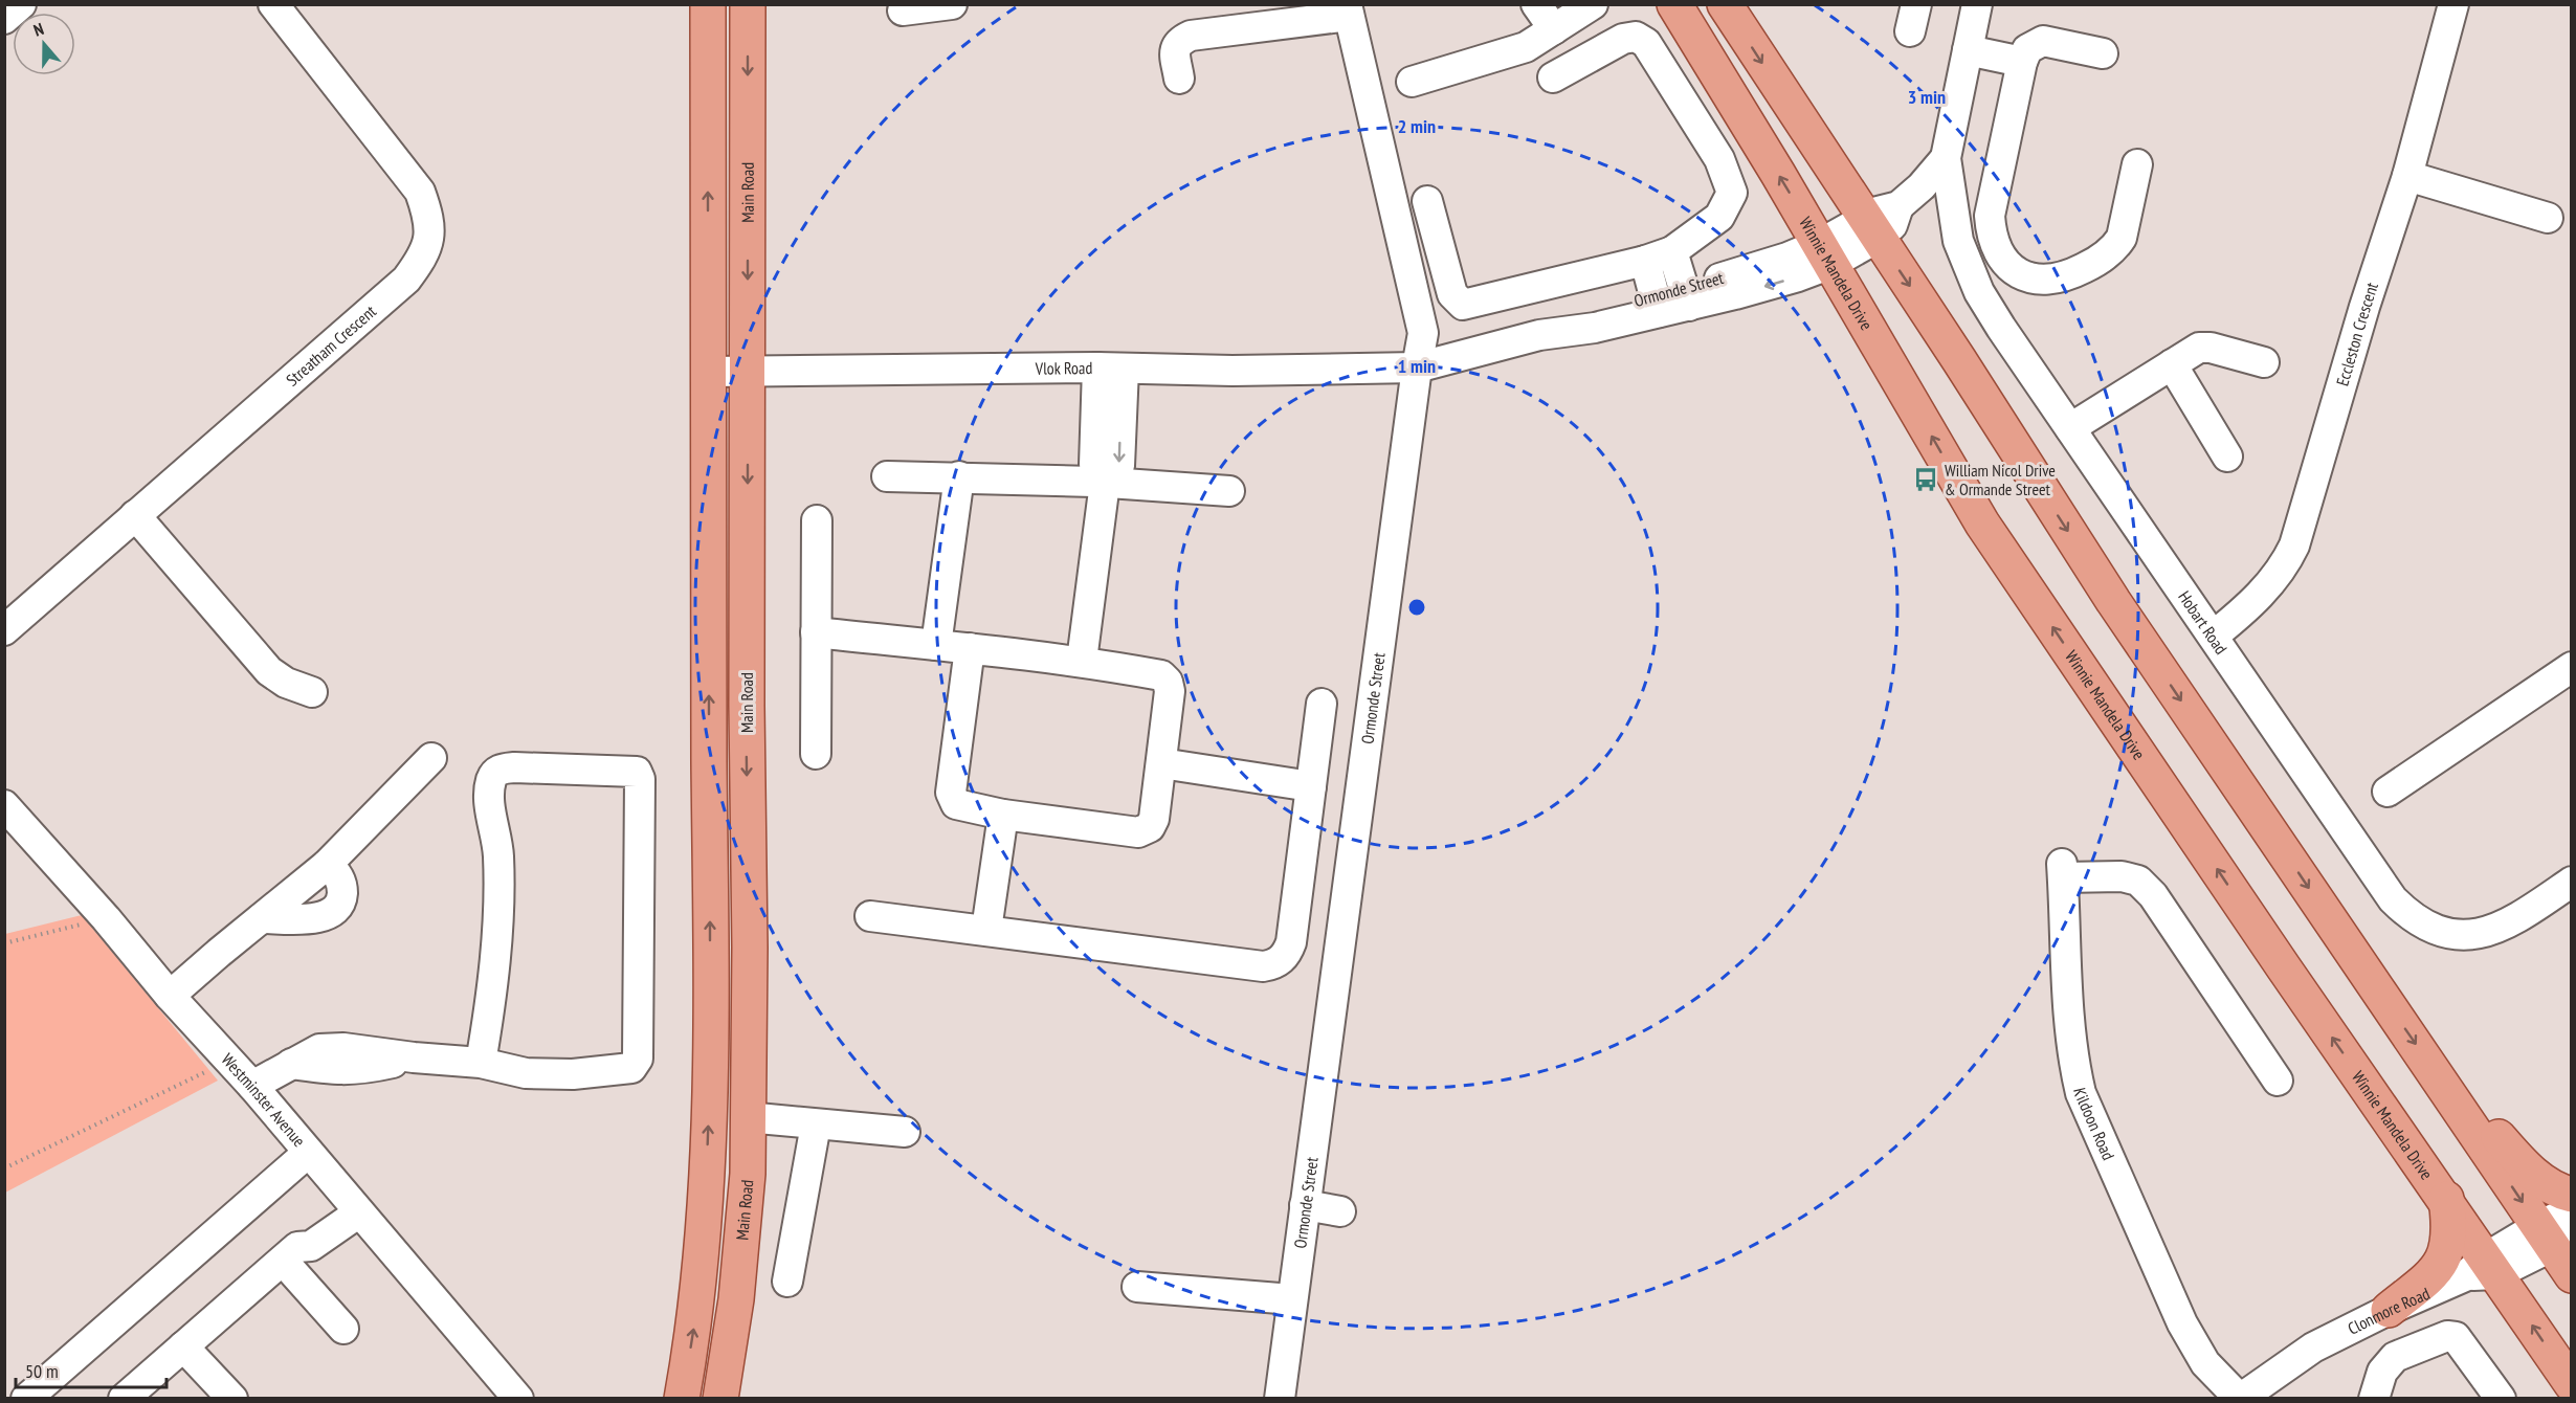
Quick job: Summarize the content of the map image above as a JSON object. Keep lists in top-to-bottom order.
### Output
{
  "streets": {
    "main road": ["Main Road", "Winnie Mandela Drive"],
    "street": [
      "Ormonde Street",
      "Eccleston Crescent",
      "Streatham Crescent",
      "Vlok Road",
      "Hobart Road",
      "Westminster Avenue",
      "Kildoon Road",
      "Clonmore Road"
    ]
  },
  "crossings": [
    ["Main Road", "Vlok Road"],
    ["Winnie Mandela Drive", "Ormonde Street"],
    ["Winnie Mandela Drive", "Clonmore Road"],
    ["Ormonde Street", "Vlok Road"],
    ["Ormonde Street", "Hobart Road"],
    ["Eccleston Crescent", "Hobart Road"],
    ["Kildoon Road", "Clonmore Road"]
  ],
  "places": {
    "bus stop": ["William Nicol Drive & Ormande Street"]
  },
  "scale_bar": "50 m",
  "north": "top",
  "rings": ["3 min", "2 min", "1 min"]
}
